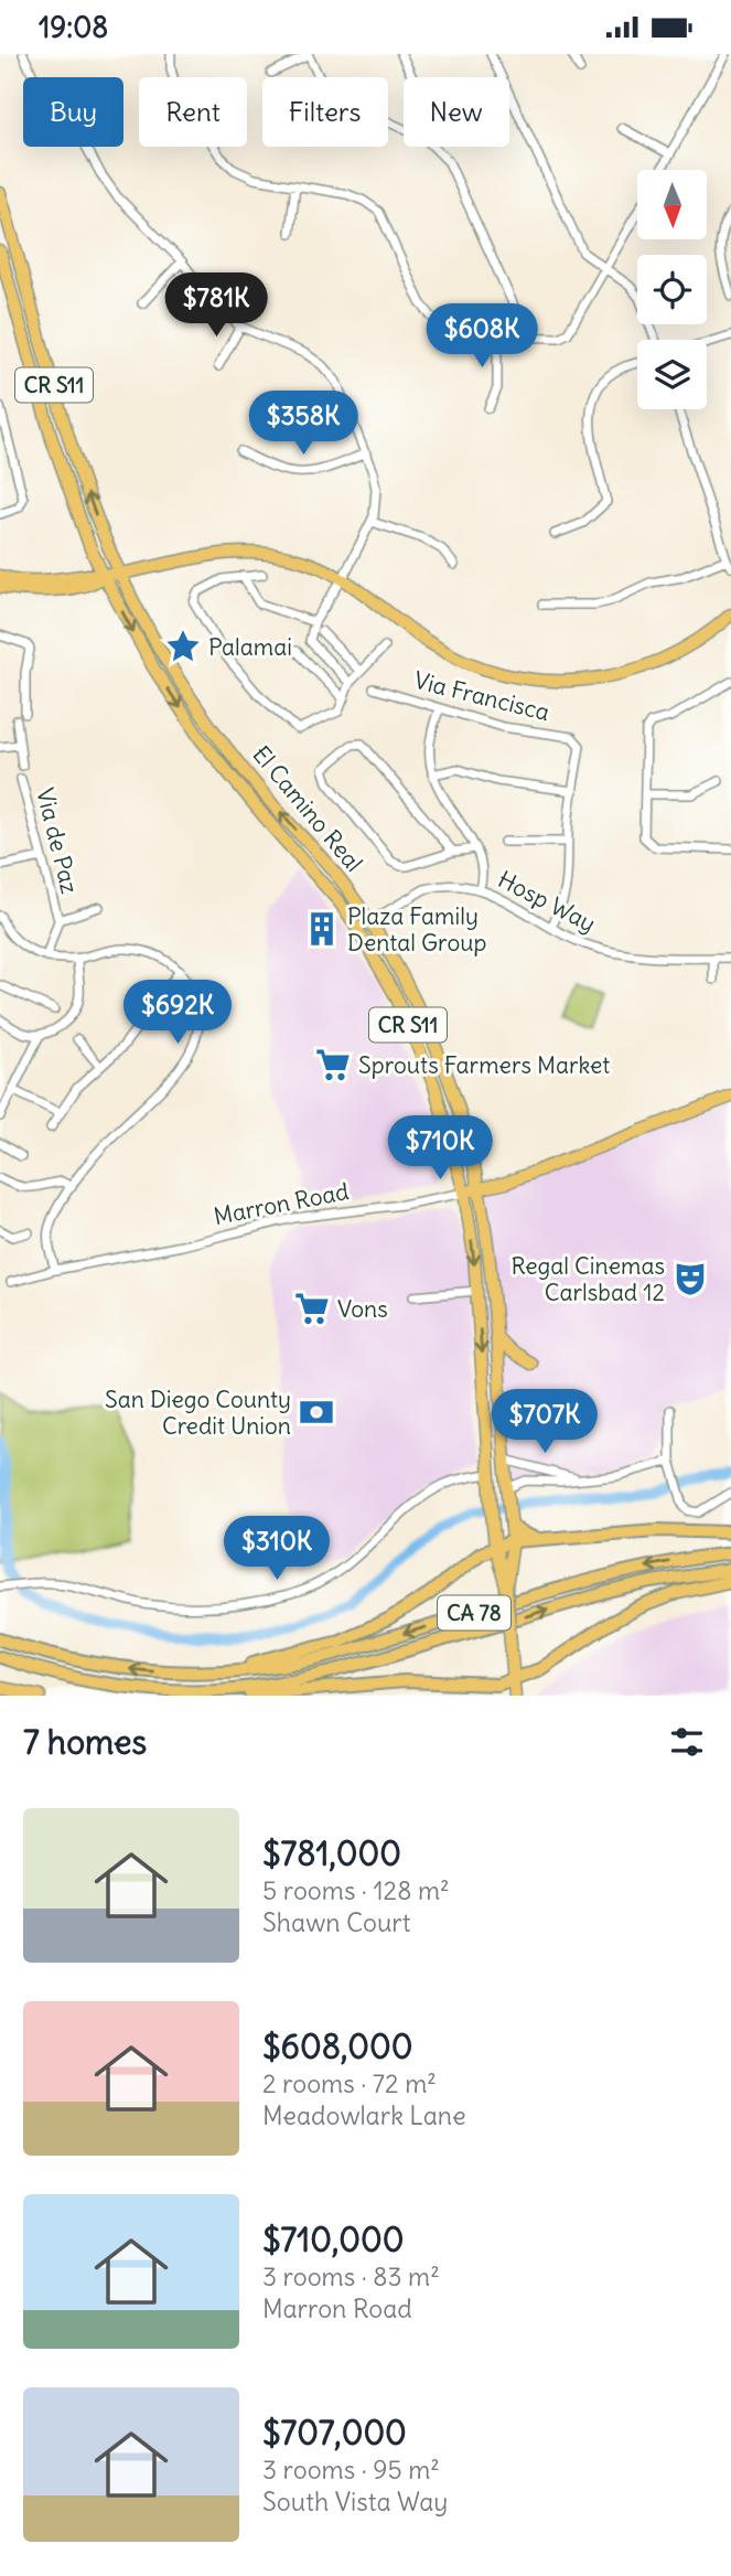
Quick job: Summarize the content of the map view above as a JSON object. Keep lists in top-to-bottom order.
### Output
{
  "streets": {
    "highway": ["CA 78"],
    "main road": ["CR S11", "El Camino Real", "Marron Road"],
    "street": ["Via Francisca", "Via de Paz", "Hosp Way"]
  },
  "crossings": [
    ["CR S11", "El Camino Real"],
    ["El Camino Real", "Hosp Way"],
    ["El Camino Real", "Marron Road"]
  ],
  "places": {
    "place": ["Palamai"],
    "building": ["Plaza Family Dental Group"],
    "supermarket": ["Sprouts Farmers Market", "Vons"],
    "theatre": ["Regal Cinemas Carlsbad 12"],
    "bank": ["San Diego County Credit Union"]
  },
  "north": "bottom",
  "page": {
    "status": "19:08",
    "chip": [
      "Buy",
      "Rent",
      "Filters",
      "New"
    ],
    "price": [
      "$781K",
      "$608K",
      "$358K",
      "$692K",
      "$710K",
      "$707K",
      "$310K"
    ],
    "heading": "7 homes",
    "list": [
      {
        "name": "$781,000",
        "note": "5 rooms · 128 m² · Shawn Court"
      },
      {
        "name": "$608,000",
        "note": "2 rooms · 72 m² · Meadowlark Lane"
      },
      {
        "name": "$710,000",
        "note": "3 rooms · 83 m² · Marron Road"
      },
      {
        "name": "$707,000",
        "note": "3 rooms · 95 m² · South Vista Way"
      }
    ]
  }
}
